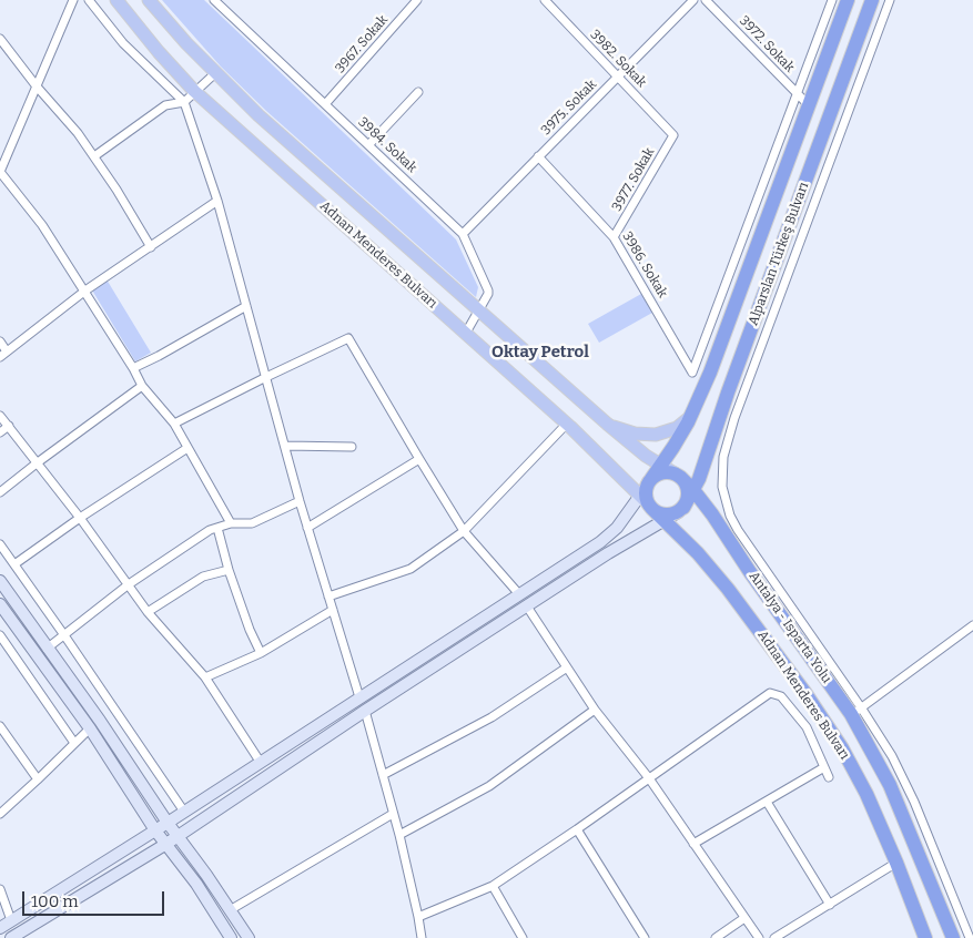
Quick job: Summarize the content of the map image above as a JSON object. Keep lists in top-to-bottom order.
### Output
{
  "streets": {
    "highway": ["Alparslan Türkeş Bulvarı", "Adnan Menderes Bulvarı", "Antalya - Isparta Yolu"],
    "street": [
      "3967. Sokak",
      "3972. Sokak",
      "3982. Sokak",
      "3975. Sokak",
      "3984. Sokak",
      "3977. Sokak",
      "3986. Sokak"
    ]
  },
  "crossings": [
    ["3967. Sokak", "3984. Sokak"],
    ["3972. Sokak", "Alparslan Türkeş Bulvarı"],
    ["3972. Sokak", "3986. Sokak"],
    ["3982. Sokak", "3975. Sokak"],
    ["3982. Sokak", "3977. Sokak"],
    ["3975. Sokak", "3984. Sokak"],
    ["3975. Sokak", "3986. Sokak"],
    ["3984. Sokak", "Adnan Menderes Bulvarı"],
    ["3977. Sokak", "3986. Sokak"],
    ["Alparslan Türkeş Bulvarı", "Adnan Menderes Bulvarı"],
    ["Alparslan Türkeş Bulvarı", "Antalya - Isparta Yolu"],
    ["Adnan Menderes Bulvarı", "Antalya - Isparta Yolu"]
  ],
  "districts": ["Oktay Petrol"],
  "scale_bar": "100 m"
}
